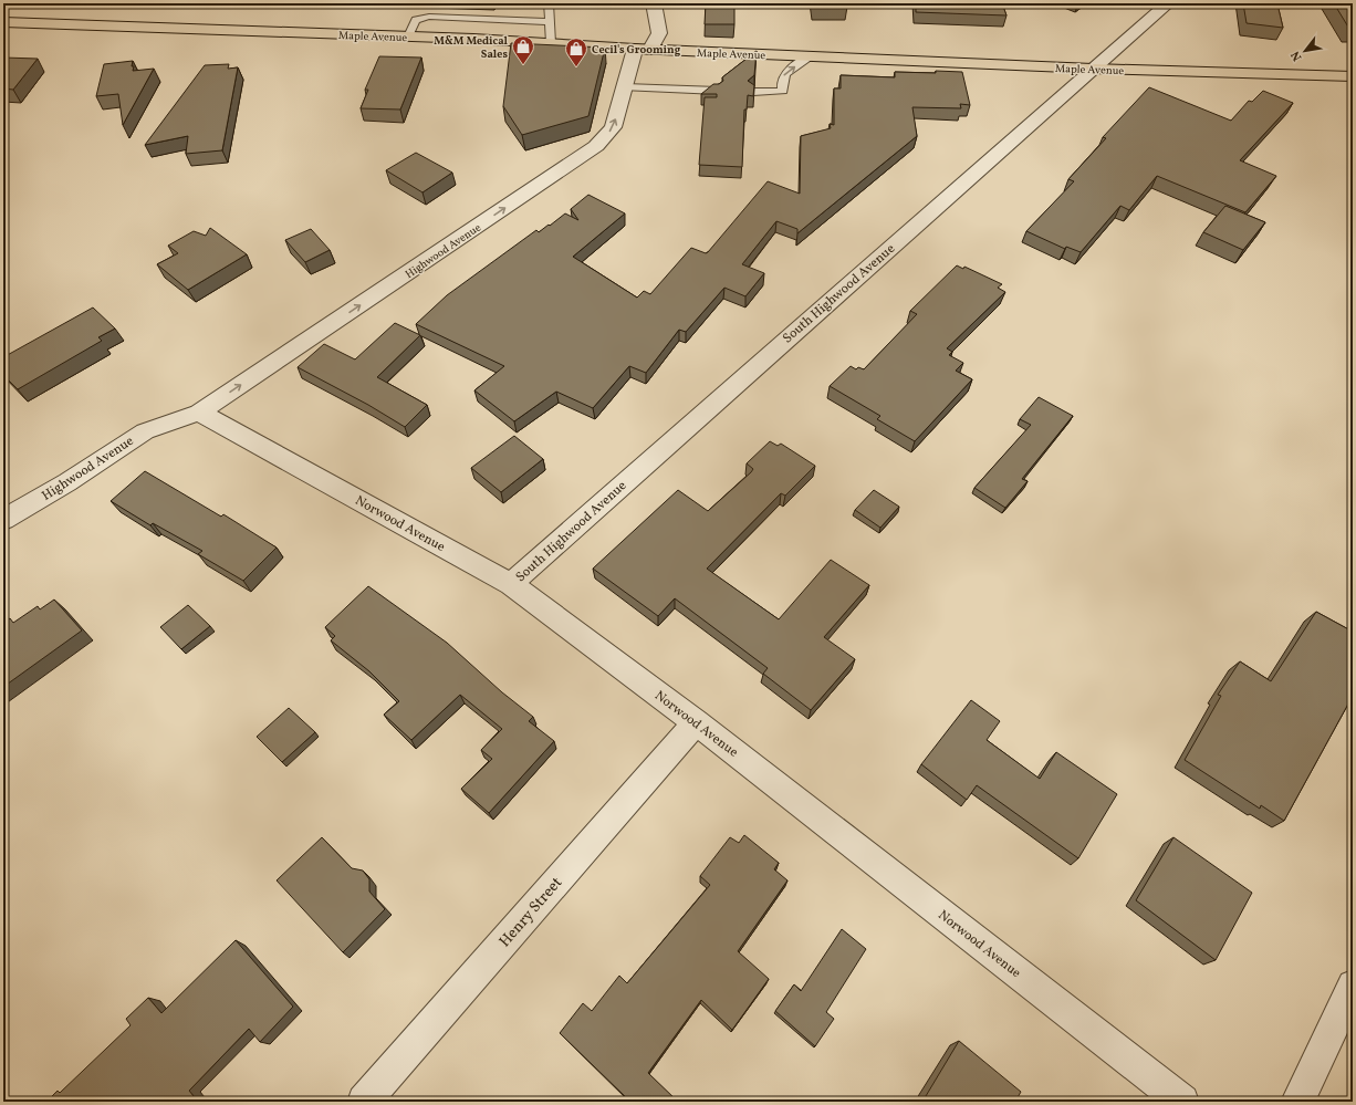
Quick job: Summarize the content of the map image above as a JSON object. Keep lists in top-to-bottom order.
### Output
{
  "streets": {
    "main road": ["Maple Avenue"],
    "street": [
      "Highwood Avenue",
      "South Highwood Avenue",
      "Norwood Avenue",
      "Henry Street"
    ]
  },
  "crossings": [
    ["Maple Avenue", "Highwood Avenue"],
    ["Maple Avenue", "South Highwood Avenue"],
    ["Highwood Avenue", "Norwood Avenue"],
    ["South Highwood Avenue", "Norwood Avenue"],
    ["Norwood Avenue", "Henry Street"]
  ],
  "one_way": ["Highwood Avenue"],
  "places": {
    "shop": ["M&M Medical Sales", "Cecil's Grooming"]
  },
  "north": "bottom left"
}
